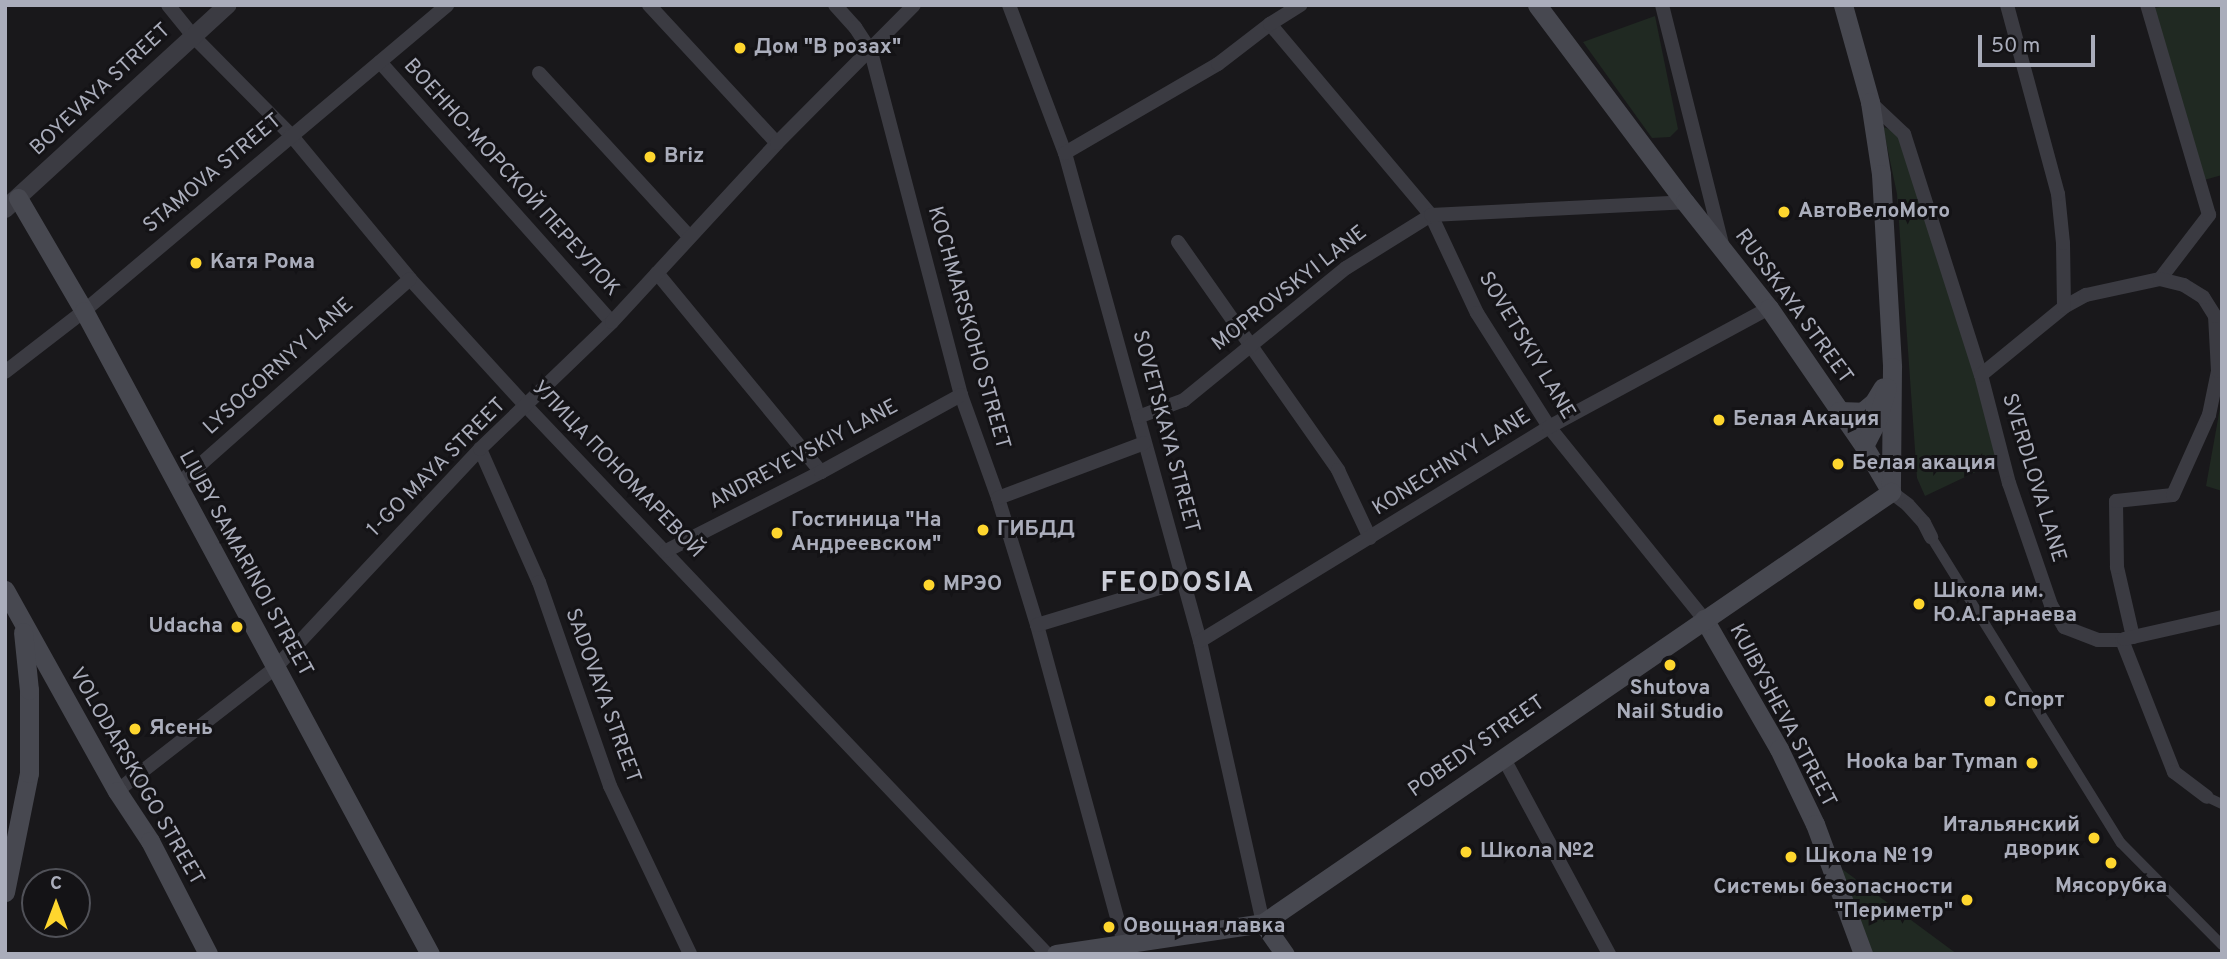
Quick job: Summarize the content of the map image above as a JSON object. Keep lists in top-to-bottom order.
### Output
{
  "streets": {
    "main road": [
      "RUSSKAYA STREET",
      "SOVETSKAYA STREET",
      "LIUBY SAMARINOI STREET",
      "KUIBYSHEVA STREET",
      "POBEDY STREET",
      "VOLODARSKOGO STREET"
    ],
    "street": [
      "BOYEVAYA STREET",
      "STAMOVA STREET",
      "ВОЕННО-МОРСКОЙ ПЕРЕУЛОК",
      "MOPROVSKYI LANE",
      "KOCHMARSKOHO STREET",
      "SOVETSKIY LANE",
      "LYSOGORNYY LANE",
      "ANDREYEVSKIY LANE",
      "KONECHNYY LANE",
      "1-GO MAYA STREET",
      "УЛИЦА ПОНОМАРЕВОЙ",
      "SVERDLOVA LANE",
      "SADOVAYA STREET"
    ]
  },
  "crossings": [
    ["BOYEVAYA STREET", "УЛИЦА ПОНОМАРЕВОЙ"],
    ["BOYEVAYA STREET", "LIUBY SAMARINOI STREET"],
    ["STAMOVA STREET", "ВОЕННО-МОРСКОЙ ПЕРЕУЛОК"],
    ["STAMOVA STREET", "УЛИЦА ПОНОМАРЕВОЙ"],
    ["STAMOVA STREET", "LIUBY SAMARINOI STREET"],
    ["ВОЕННО-МОРСКОЙ ПЕРЕУЛОК", "1-GO MAYA STREET"],
    ["MOPROVSKYI LANE", "RUSSKAYA STREET"],
    ["MOPROVSKYI LANE", "SOVETSKIY LANE"],
    ["MOPROVSKYI LANE", "SOVETSKAYA STREET"],
    ["RUSSKAYA STREET", "KONECHNYY LANE"],
    ["RUSSKAYA STREET", "POBEDY STREET"],
    ["KOCHMARSKOHO STREET", "ANDREYEVSKIY LANE"],
    ["KOCHMARSKOHO STREET", "1-GO MAYA STREET"],
    ["KOCHMARSKOHO STREET", "POBEDY STREET"],
    ["SOVETSKIY LANE", "KONECHNYY LANE"],
    ["SOVETSKIY LANE", "KUIBYSHEVA STREET"],
    ["SOVETSKIY LANE", "POBEDY STREET"],
    ["LYSOGORNYY LANE", "УЛИЦА ПОНОМАРЕВОЙ"],
    ["LYSOGORNYY LANE", "LIUBY SAMARINOI STREET"],
    ["SOVETSKAYA STREET", "KONECHNYY LANE"],
    ["SOVETSKAYA STREET", "POBEDY STREET"],
    ["ANDREYEVSKIY LANE", "УЛИЦА ПОНОМАРЕВОЙ"],
    ["1-GO MAYA STREET", "УЛИЦА ПОНОМАРЕВОЙ"],
    ["1-GO MAYA STREET", "LIUBY SAMARINOI STREET"],
    ["1-GO MAYA STREET", "SADOVAYA STREET"],
    ["1-GO MAYA STREET", "VOLODARSKOGO STREET"],
    ["KUIBYSHEVA STREET", "POBEDY STREET"]
  ],
  "districts": ["FEODOSIA"],
  "places": [
    "Дом \"В розах\"",
    "Briz",
    "АвтоВелоМото",
    "Катя Рома",
    "Белая Акация",
    "Белая акация",
    "ГИБДД",
    "Гостиница \"На Андреевском\"",
    "МРЭО",
    "Школа им. Ю.А.Гарнаева",
    "Udacha",
    "Shutova Nail Studio",
    "Спорт",
    "Ясень",
    "Hooka bar Tyman",
    "Итальянский дворик",
    "Школа №2",
    "Школа № 19",
    "Мясорубка",
    "Системы безопасности \"Периметр\"",
    "Овощная лавка"
  ],
  "scale_bar": "50 m",
  "north": "top"
}
